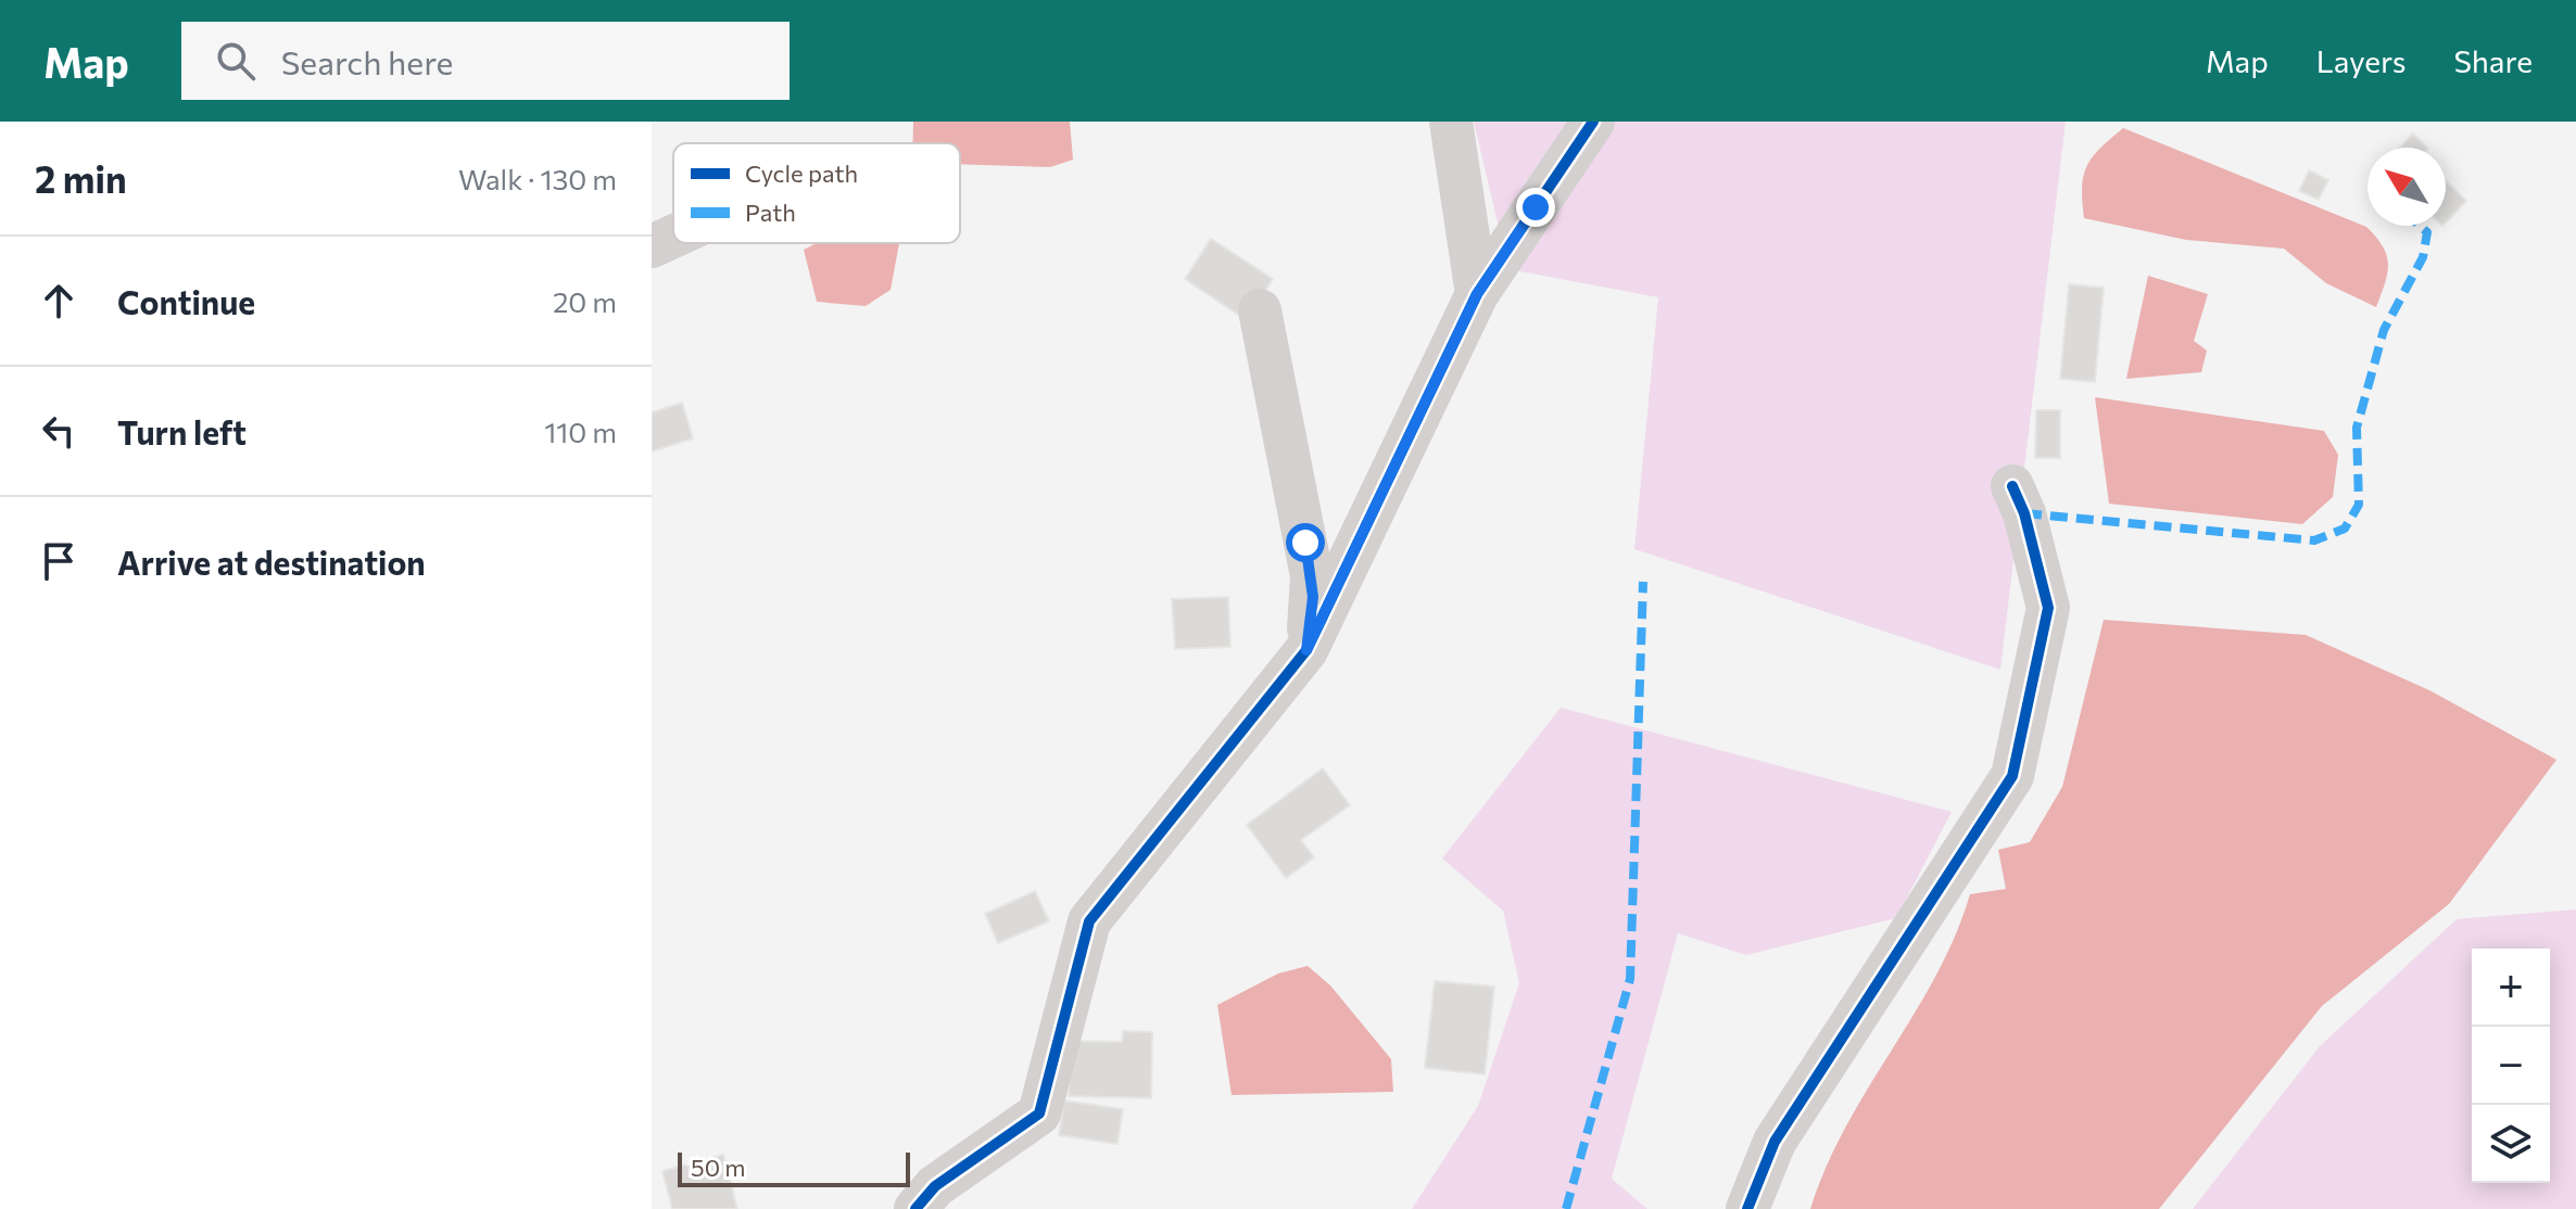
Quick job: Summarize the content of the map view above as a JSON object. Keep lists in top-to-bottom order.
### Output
{
  "legend": ["Cycle path", "Path"],
  "scale_bar": "50 m",
  "north": "top left",
  "page": {
    "header": "Map",
    "search": "Search here",
    "nav": ["Map", "Layers", "Share"],
    "heading": ["2 min", "Walk · 130 m"],
    "list": [
      ["Continue", "20 m"],
      ["Turn left", "110 m"],
      "Arrive at destination"
    ],
    "map_buttons": ["+", "−"],
    "scale": "50 m"
  }
}
